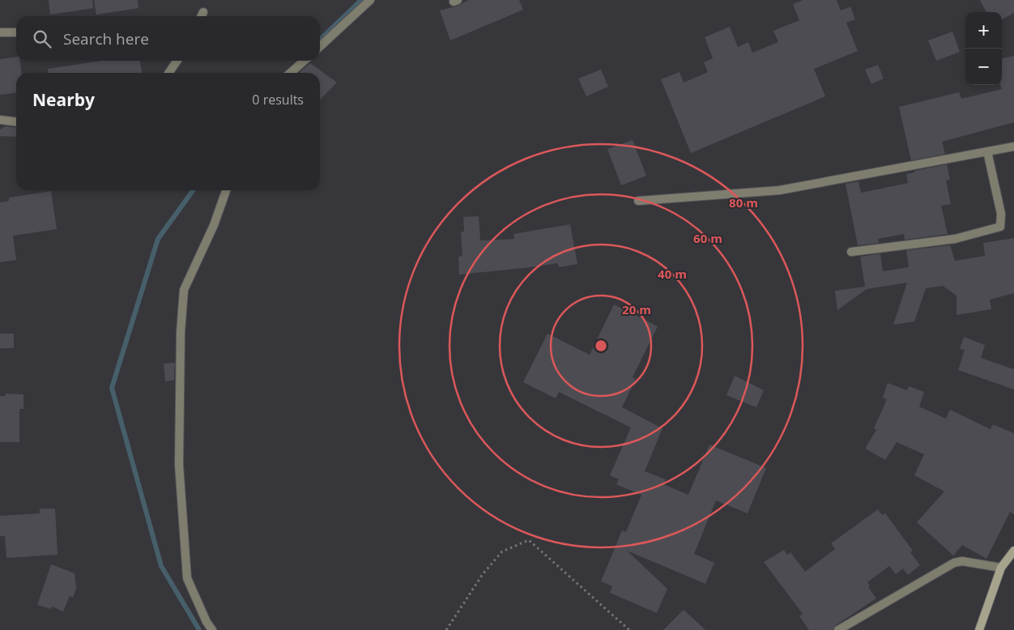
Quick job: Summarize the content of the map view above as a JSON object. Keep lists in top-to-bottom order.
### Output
{
  "page": {
    "map_buttons": ["+", "−"],
    "search": "Search here",
    "heading": ["Nearby", "0 results"]
  },
  "rings": [
    "80 m",
    "60 m",
    "40 m",
    "20 m"
  ]
}
